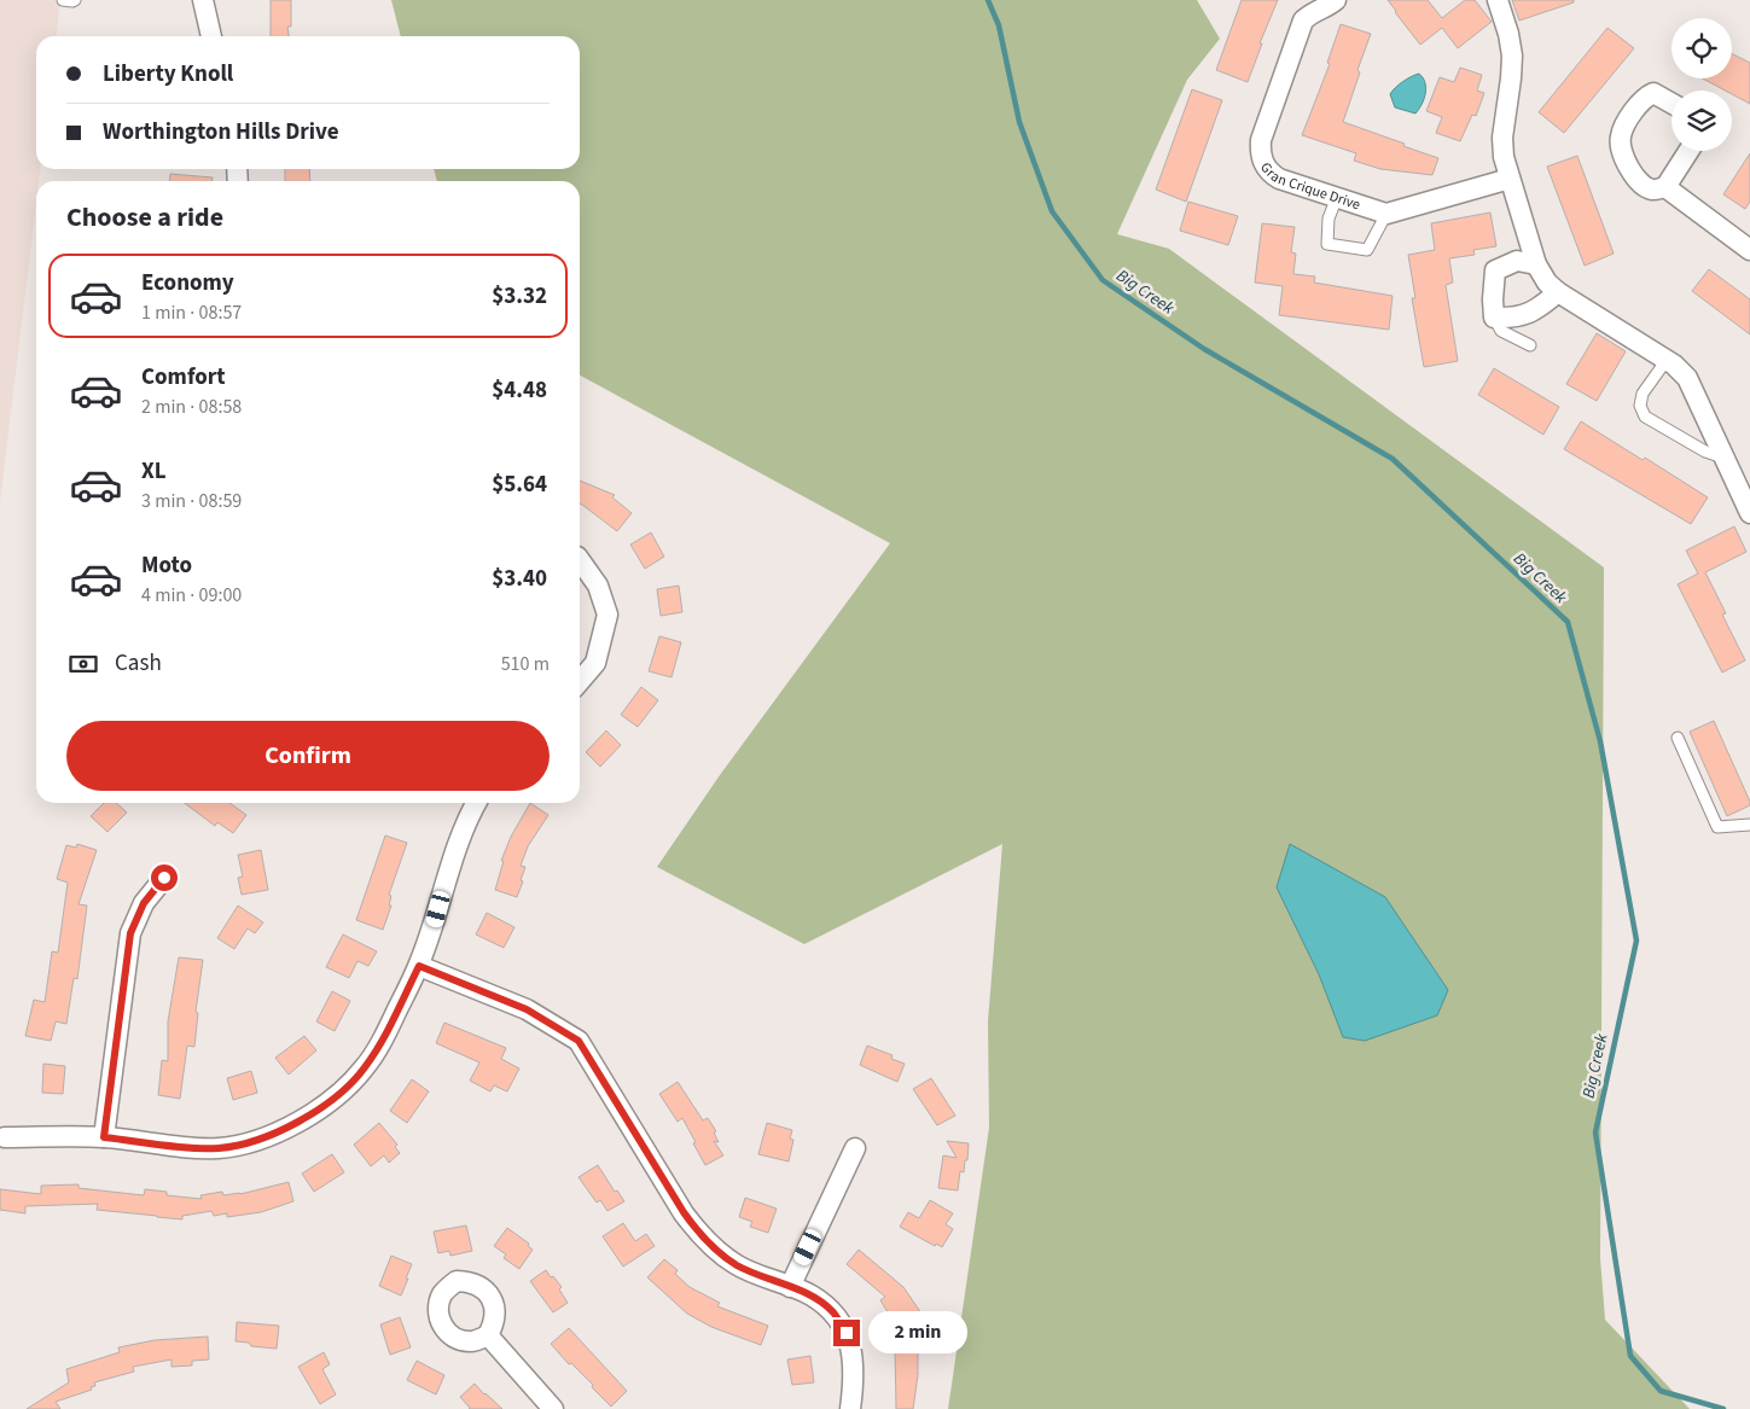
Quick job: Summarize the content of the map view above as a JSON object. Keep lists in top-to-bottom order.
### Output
{
  "streets": {
    "street": ["Gran Crique Drive"]
  },
  "water": ["Big Creek"],
  "page": {
    "banner": ["Liberty Knoll", "Worthington Hills Drive"],
    "heading": "Choose a ride",
    "list": [
      {
        "name": "Economy",
        "note": "1 min · 08:57",
        "value": "$3.32"
      },
      {
        "name": "Comfort",
        "note": "2 min · 08:58",
        "value": "$4.48"
      },
      {
        "name": "XL",
        "note": "3 min · 08:59",
        "value": "$5.64"
      },
      {
        "name": "Moto",
        "note": "4 min · 09:00",
        "value": "$3.40"
      }
    ],
    "pay": ["Cash", "510 m"],
    "buttons": "Confirm",
    "bubble": "2 min"
  }
}
